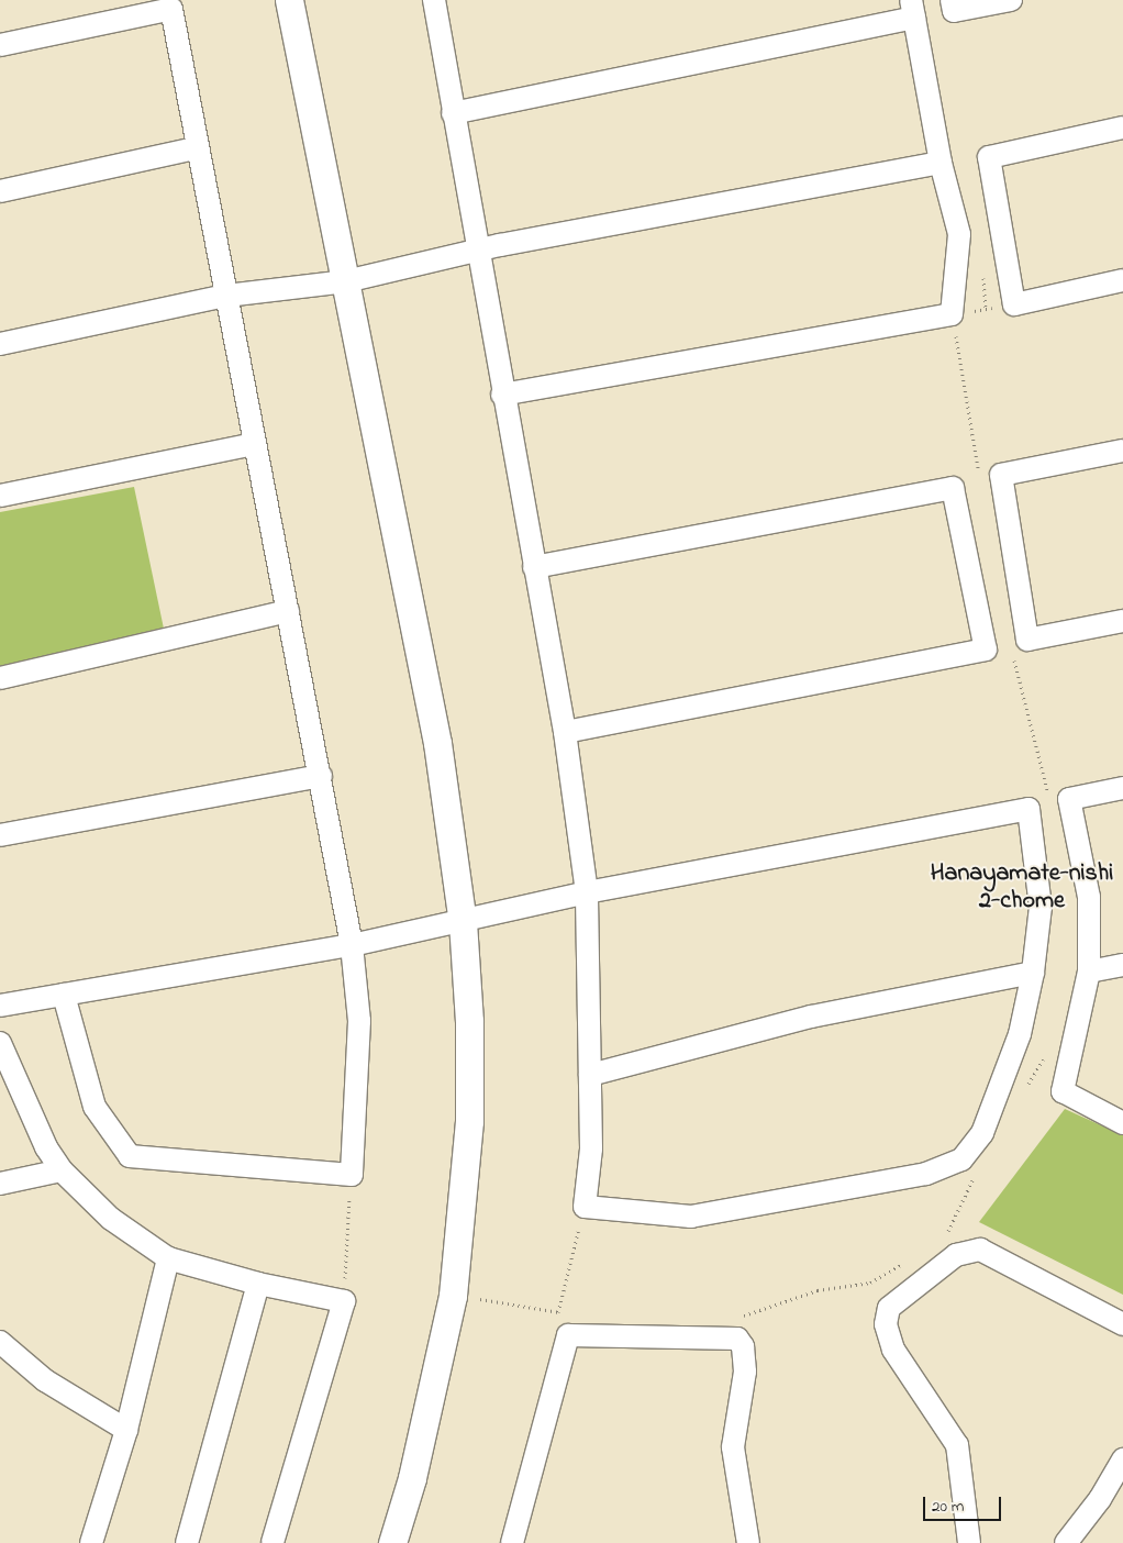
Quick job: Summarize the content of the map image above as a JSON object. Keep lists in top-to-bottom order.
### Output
{
  "districts": ["Hanayamate-nishi 2-chome"],
  "scale_bar": "20 m"
}
